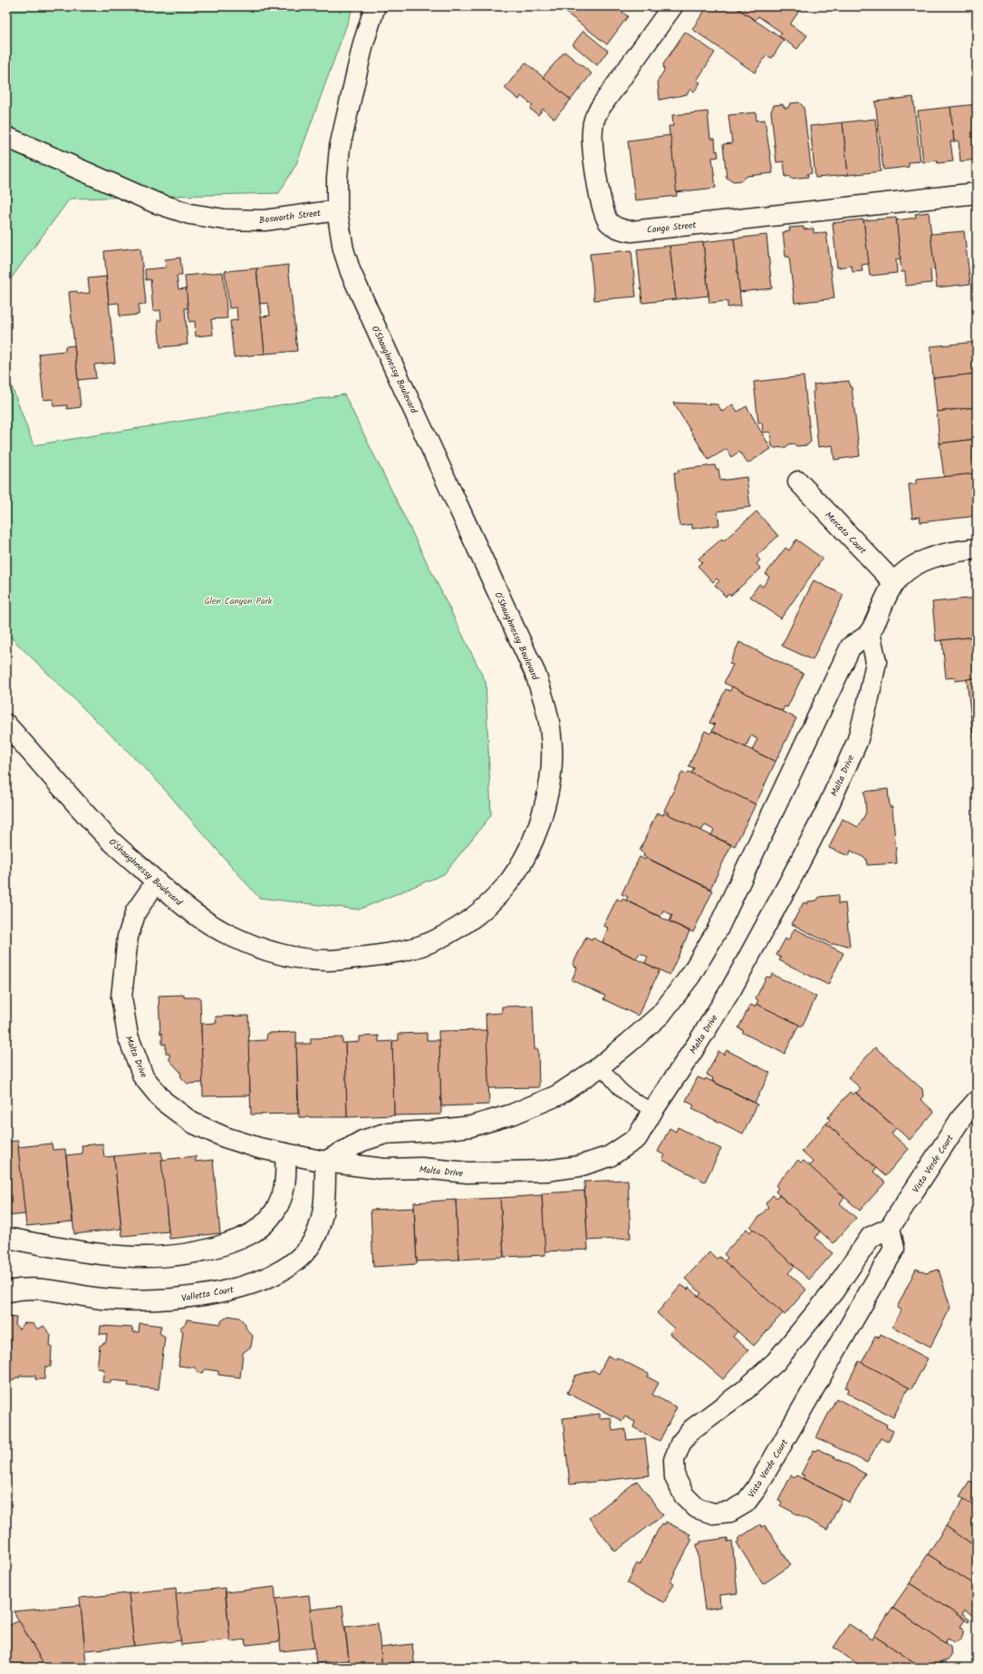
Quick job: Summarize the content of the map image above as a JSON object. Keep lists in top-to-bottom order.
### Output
{
  "streets": {
    "street": [
      "Bosworth Street",
      "Congo Street",
      "O'Shaughnessy Boulevard",
      "Mercato Court",
      "Malta Drive",
      "Vista Verde Court",
      "Valletta Court"
    ]
  },
  "crossings": [
    ["Bosworth Street", "O'Shaughnessy Boulevard"],
    ["O'Shaughnessy Boulevard", "Malta Drive"],
    ["Malta Drive", "Valletta Court"]
  ],
  "parks": ["Glen Canyon Park"]
}
